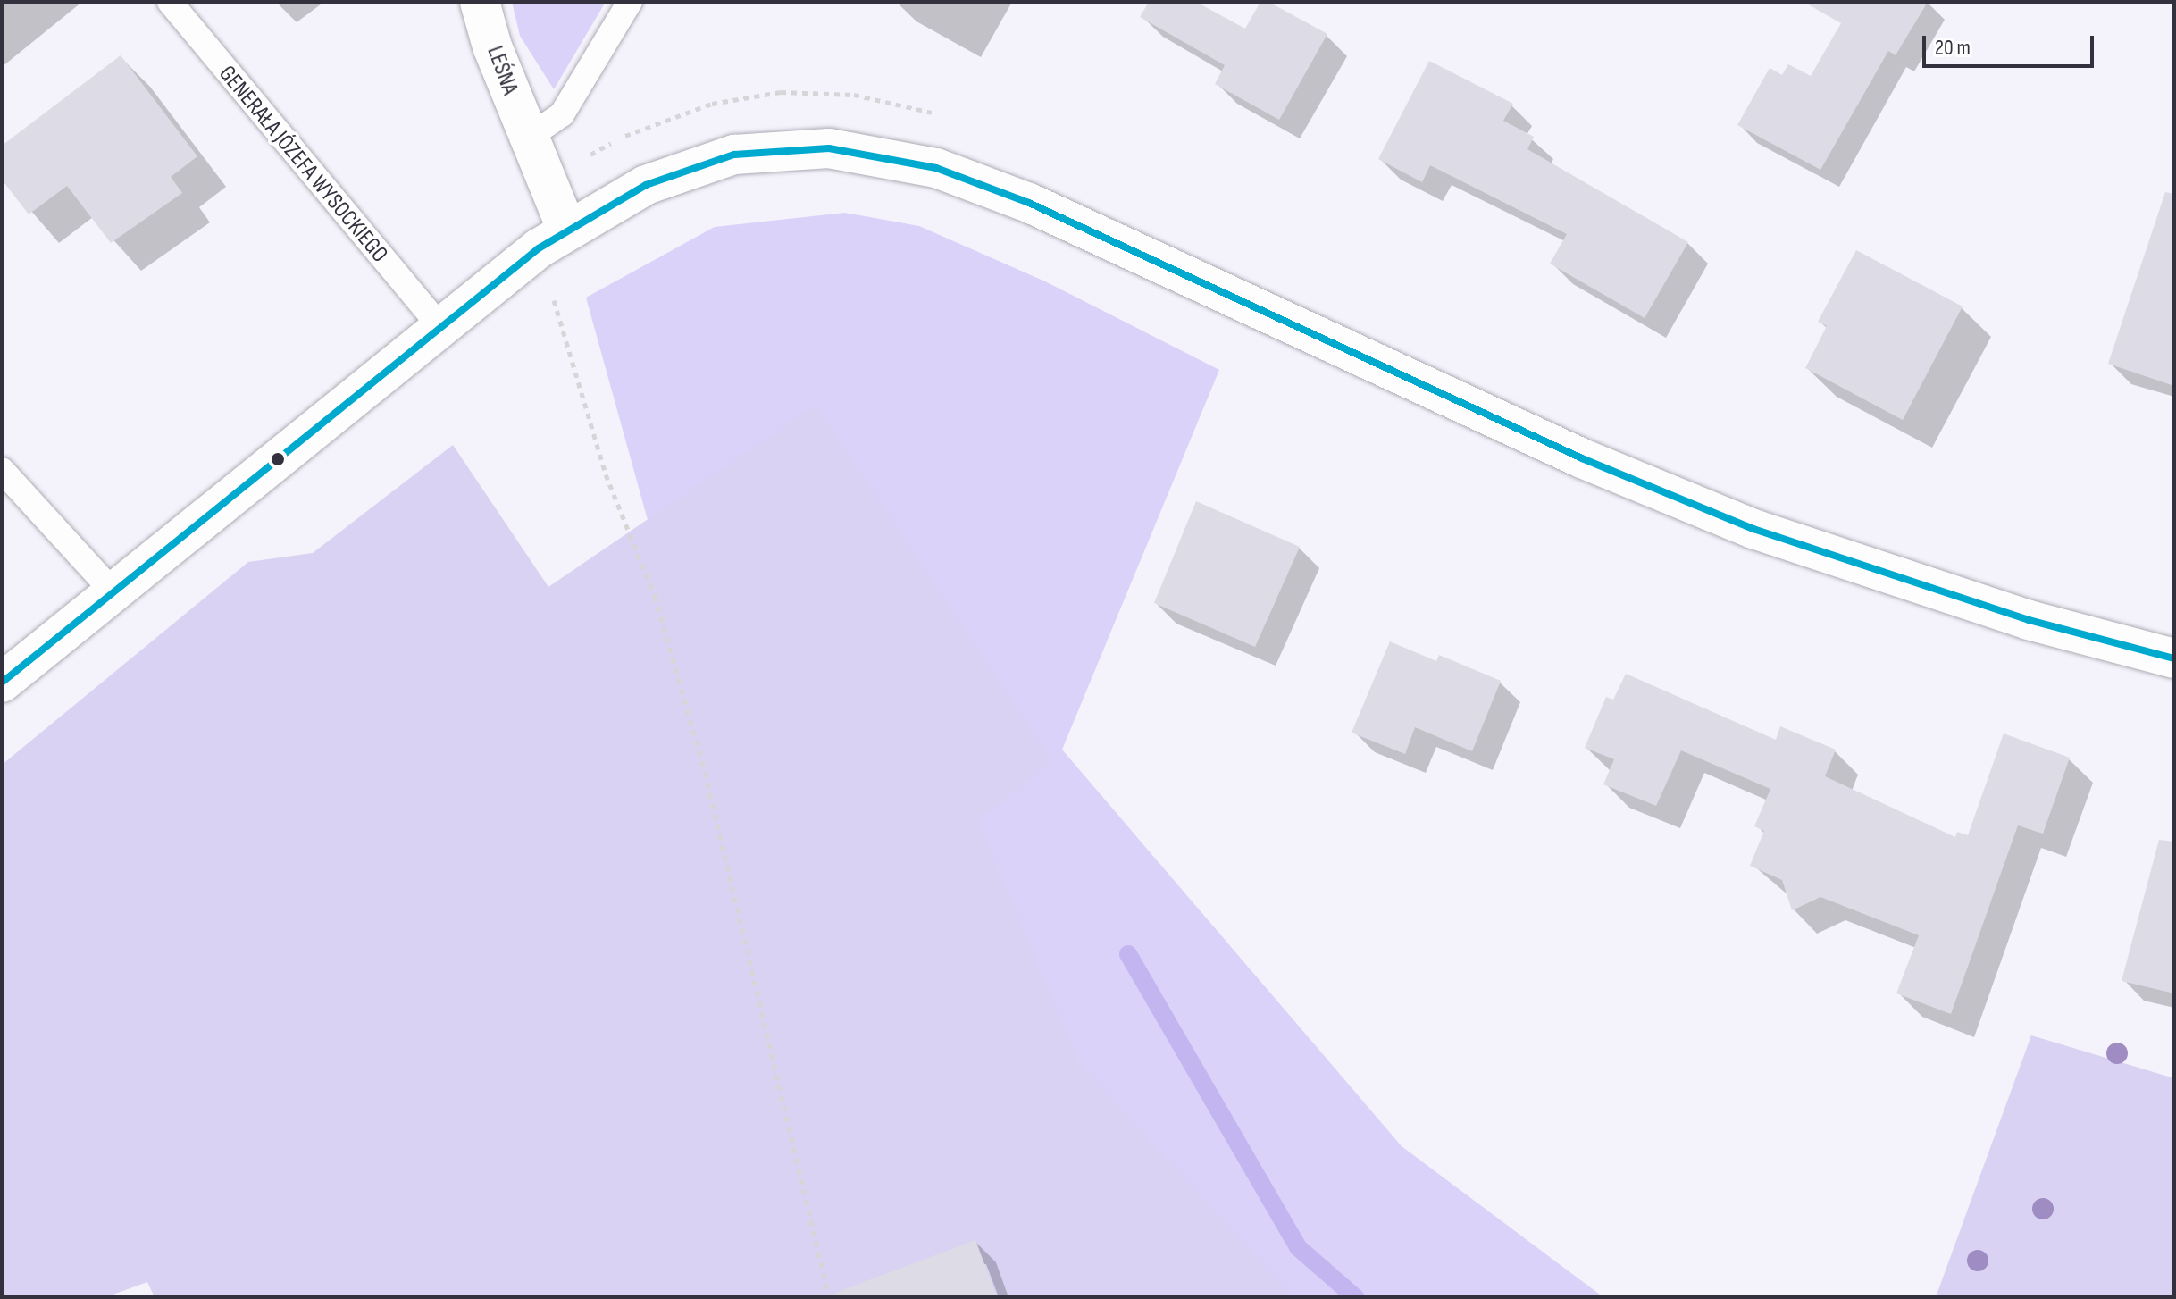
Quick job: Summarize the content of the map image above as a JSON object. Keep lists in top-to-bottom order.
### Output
{
  "streets": {
    "street": ["LEŚNA"],
    "lane": ["GENERAŁA JÓZEFA WYSOCKIEGO"]
  },
  "scale_bar": "20 m"
}
